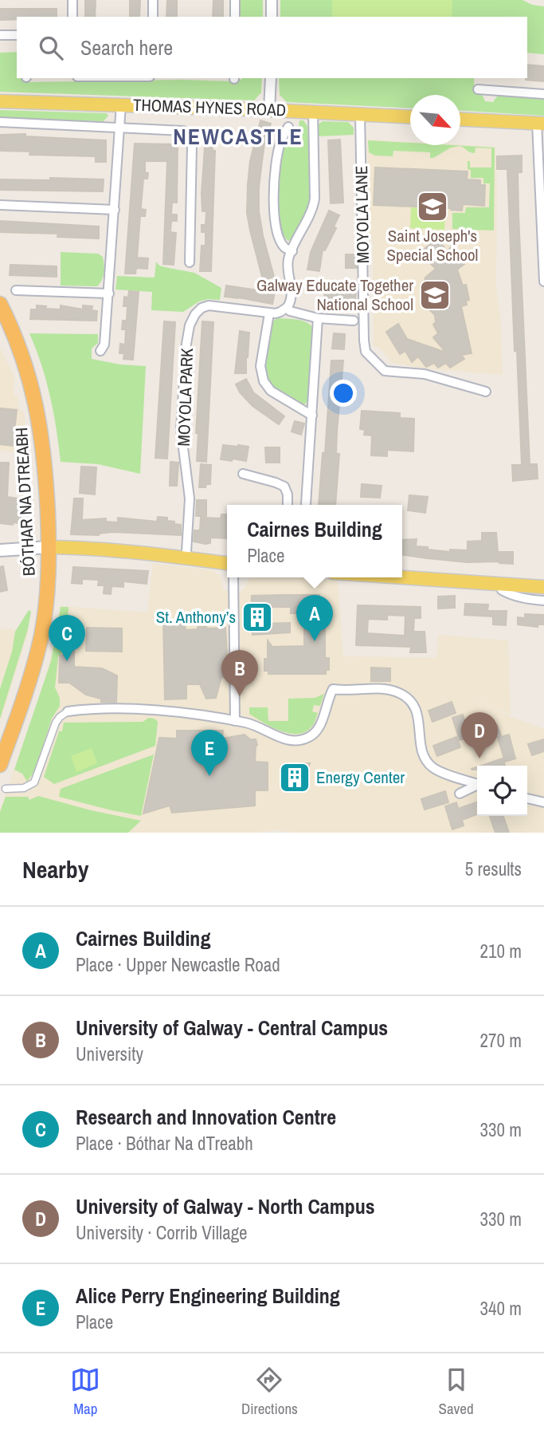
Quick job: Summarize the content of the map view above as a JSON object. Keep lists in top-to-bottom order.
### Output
{
  "streets": {
    "highway": ["BÓTHAR NA DTREABH"],
    "main road": ["THOMAS HYNES ROAD"],
    "street": ["MOYOLA LANE", "MOYOLA PARK"]
  },
  "crossings": [
    ["THOMAS HYNES ROAD", "MOYOLA LANE"]
  ],
  "districts": ["NEWCASTLE"],
  "places": {
    "school or university": ["Saint Joseph's Special School", "Galway Educate Together National School"],
    "building": ["St. Anthony’s", "Energy Center"]
  },
  "north": "bottom right",
  "page": {
    "search": "Search here",
    "popup": ["Cairnes Building", "Place"],
    "pins": [
      "A",
      "C",
      "B",
      "D",
      "E"
    ],
    "heading": ["Nearby", "5 results"],
    "list": [
      {
        "mark": "A",
        "name": "Cairnes Building",
        "note": "Place · Upper Newcastle Road",
        "value": "210 m"
      },
      {
        "mark": "B",
        "name": "University of Galway - Central Campus",
        "note": "University",
        "value": "270 m"
      },
      {
        "mark": "C",
        "name": "Research and Innovation Centre",
        "note": "Place · Bóthar Na dTreabh",
        "value": "330 m"
      },
      {
        "mark": "D",
        "name": "University of Galway - North Campus",
        "note": "University · Corrib Village",
        "value": "330 m"
      },
      {
        "mark": "E",
        "name": "Alice Perry Engineering Building",
        "note": "Place",
        "value": "340 m"
      }
    ],
    "nav": ["Map", "Directions", "Saved"]
  }
}
